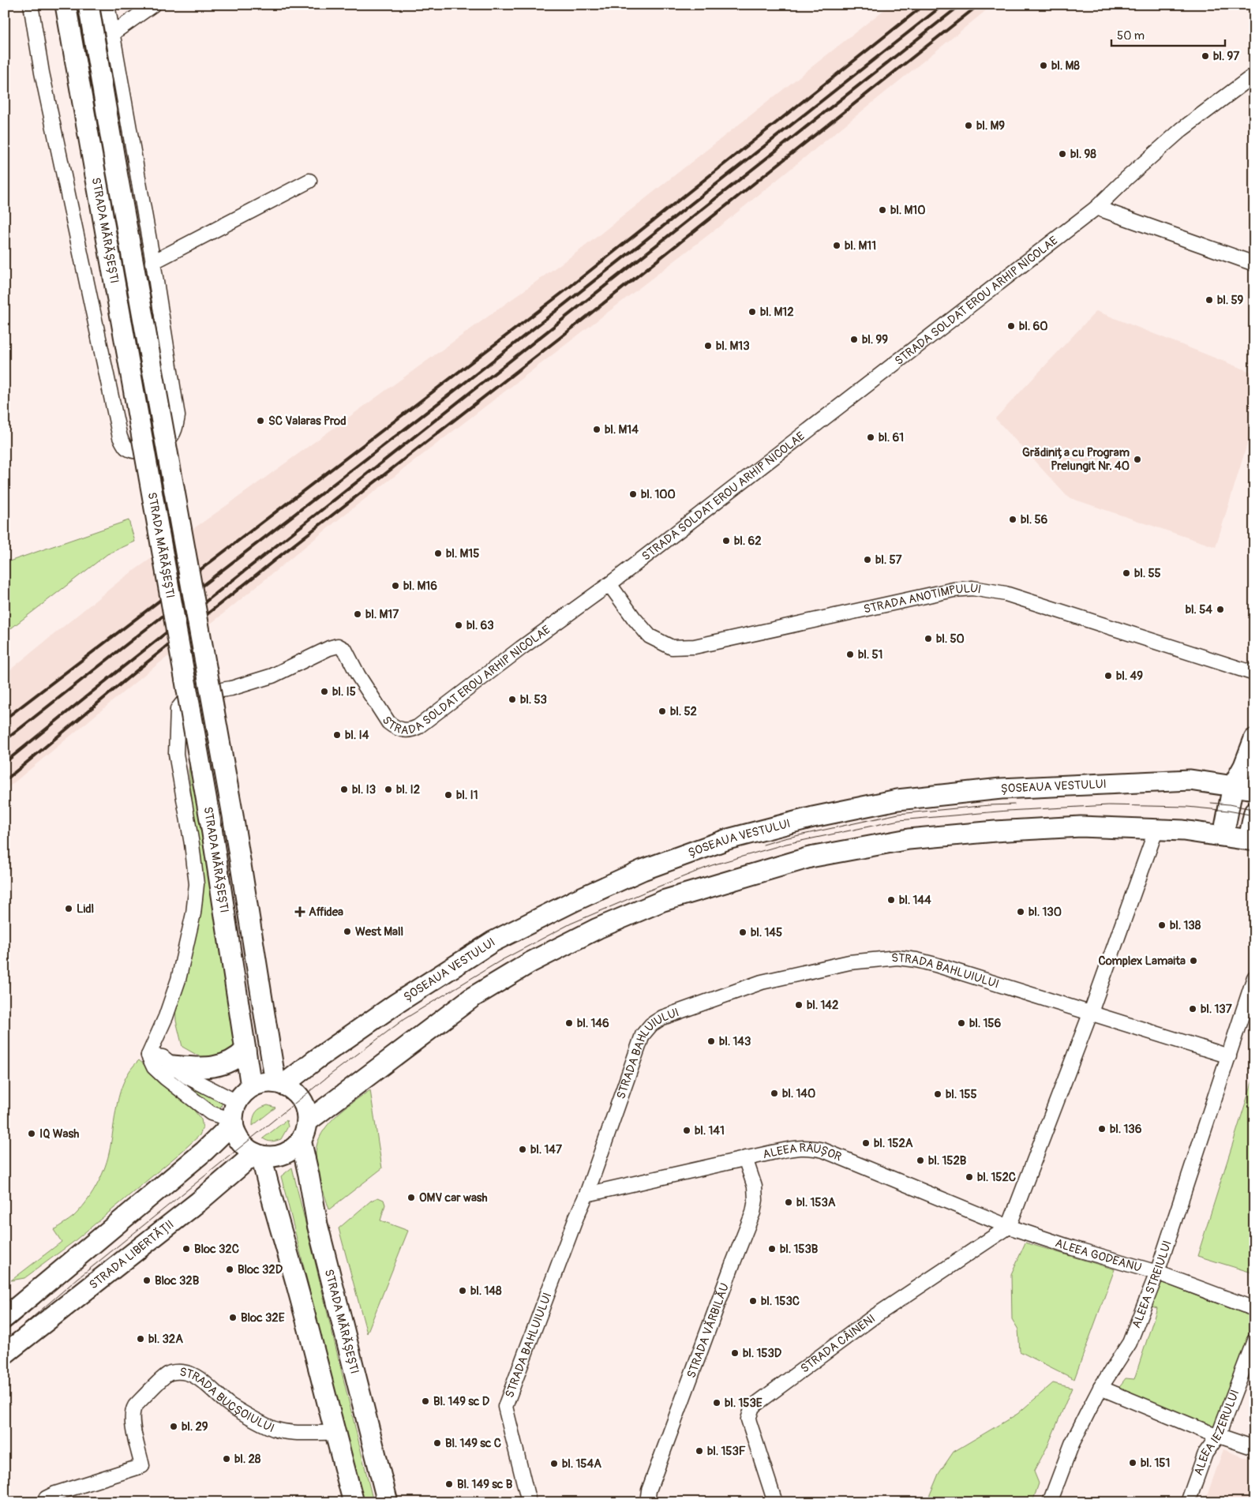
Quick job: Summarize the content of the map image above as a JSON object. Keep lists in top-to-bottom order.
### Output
{
  "streets": {
    "main road": ["STRADA MĂRĂȘEȘTI", "ȘOSEAUA VESTULUI", "STRADA LIBERTĂȚII"],
    "street": [
      "STRADA SOLDAT EROU ARHIP NICOLAE",
      "STRADA ANOTIMPULUI",
      "STRADA BAHLUIULUI",
      "ALEEA RÂUȘOR",
      "ALEEA GODEANU",
      "ALEEA STREIULUI",
      "STRADA VĂRBILĂU",
      "STRADA CÂINENI",
      "STRADA BUCȘOIULUI",
      "ALEEA IEZERULUI"
    ]
  },
  "crossings": [
    ["STRADA MĂRĂȘEȘTI", "ȘOSEAUA VESTULUI"],
    ["STRADA MĂRĂȘEȘTI", "STRADA LIBERTĂȚII"],
    ["STRADA SOLDAT EROU ARHIP NICOLAE", "STRADA ANOTIMPULUI"],
    ["ȘOSEAUA VESTULUI", "STRADA LIBERTĂȚII"],
    ["STRADA BAHLUIULUI", "ALEEA RÂUȘOR"],
    ["ALEEA RÂUȘOR", "ALEEA GODEANU"],
    ["ALEEA RÂUȘOR", "STRADA VĂRBILĂU"],
    ["ALEEA RÂUȘOR", "STRADA CÂINENI"],
    ["ALEEA GODEANU", "ALEEA STREIULUI"],
    ["ALEEA GODEANU", "STRADA CÂINENI"]
  ],
  "places": {
    "other": [
      "bl. 97",
      "bl. M8",
      "bl. M9",
      "bl. 98",
      "bl. M10",
      "bl. M11",
      "bl. 59",
      "bl. M12",
      "bl. 60",
      "bl. 99",
      "bl. M13",
      "SC Valaras Prod",
      "bl. M14",
      "bl. 61",
      "Grădinița cu Program Prelungit Nr. 40",
      "bl. 100",
      "bl. 56",
      "bl. 62",
      "bl. M15",
      "bl. 57",
      "bl. 55",
      "bl. M16",
      "bl. 54",
      "bl. M17",
      "bl. 63",
      "bl. 50",
      "bl. 51",
      "bl. 49",
      "bl. I5",
      "bl. 53",
      "bl. 52",
      "bl. I4",
      "bl. I3",
      "bl. I2",
      "bl. I1",
      "bl. 144",
      "Lidl",
      "bl. 130",
      "bl. 138",
      "West Mall",
      "bl. 145",
      "Complex Lamaita",
      "bl. 142",
      "bl. 137",
      "bl. 146",
      "bl. 156",
      "bl. 143",
      "bl. 140",
      "bl. 155",
      "bl. 136",
      "bl. 141",
      "IQ Wash",
      "bl. 152A",
      "bl. 147",
      "bl. 152B",
      "bl. 152C",
      "OMV car wash",
      "bl. 153A",
      "Bloc 32C",
      "bl. 153B",
      "Bloc 32D",
      "Bloc 32B",
      "bl. 148",
      "bl. 153C",
      "Bloc 32E",
      "bl. 32A",
      "bl. 153D",
      "Bl. 149 sc D",
      "bl. 153E",
      "bl. 29",
      "Bl. 149 sc C",
      "bl. 153F",
      "bl. 28",
      "bl. 151",
      "bl. 154A",
      "Bl. 149 sc B"
    ],
    "health": ["Affidea"]
  },
  "scale_bar": "50 m"
}
